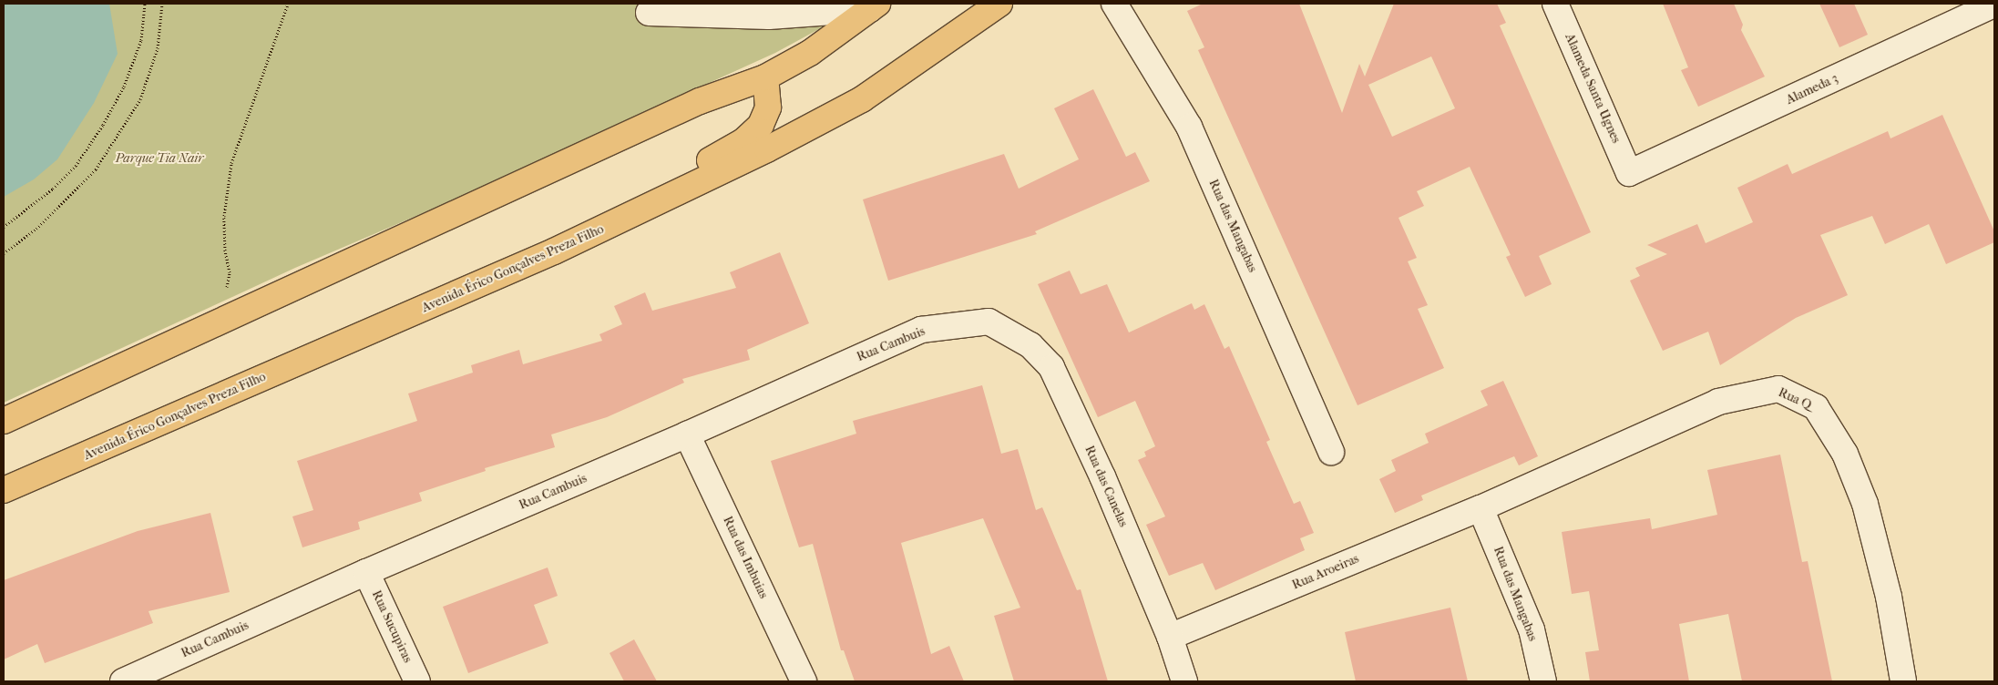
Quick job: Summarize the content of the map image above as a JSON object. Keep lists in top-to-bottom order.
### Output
{
  "streets": {
    "main road": ["Avenida Érico Gonçalves Preza Filho"],
    "street": [
      "Alameda Santa Ugnes",
      "Alameda 3",
      "Rua das Mangabas",
      "Rua Cambuis",
      "Rua Q",
      "Rua das Canelas",
      "Rua das Imbuias",
      "Rua Aroeiras",
      "Rua Sucupiras"
    ]
  },
  "crossings": [
    ["Alameda Santa Ugnes", "Alameda 3"],
    ["Rua das Mangabas", "Rua Q"],
    ["Rua das Mangabas", "Rua Aroeiras"],
    ["Rua Cambuis", "Rua das Canelas"],
    ["Rua Cambuis", "Rua das Imbuias"],
    ["Rua Cambuis", "Rua Sucupiras"],
    ["Rua Q", "Rua Aroeiras"],
    ["Rua das Canelas", "Rua Aroeiras"]
  ],
  "parks": ["Parque Tia Nair"]
}
